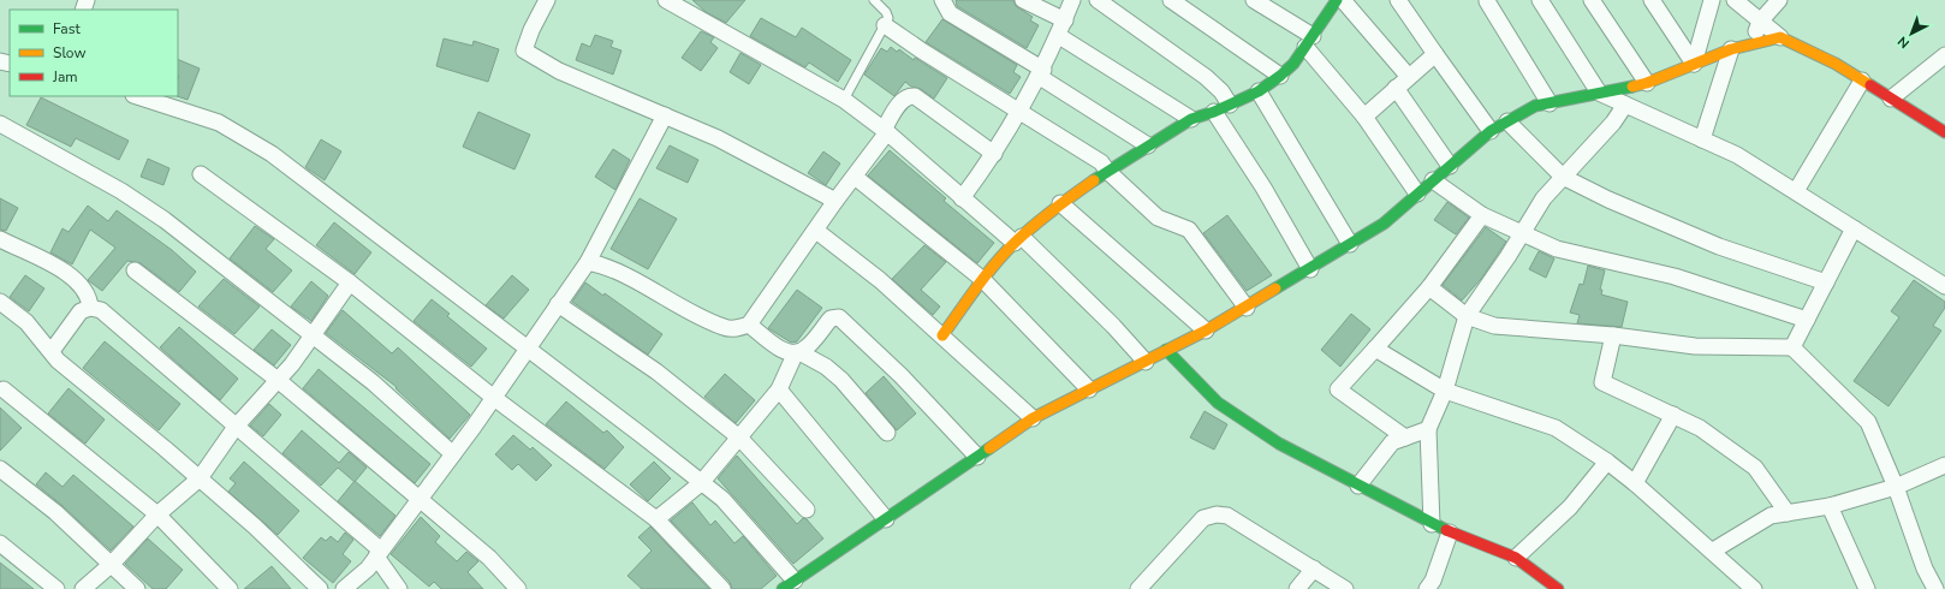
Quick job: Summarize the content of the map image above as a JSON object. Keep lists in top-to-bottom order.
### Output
{
  "legend": ["Fast", "Slow", "Jam"],
  "north": "bottom left"
}
